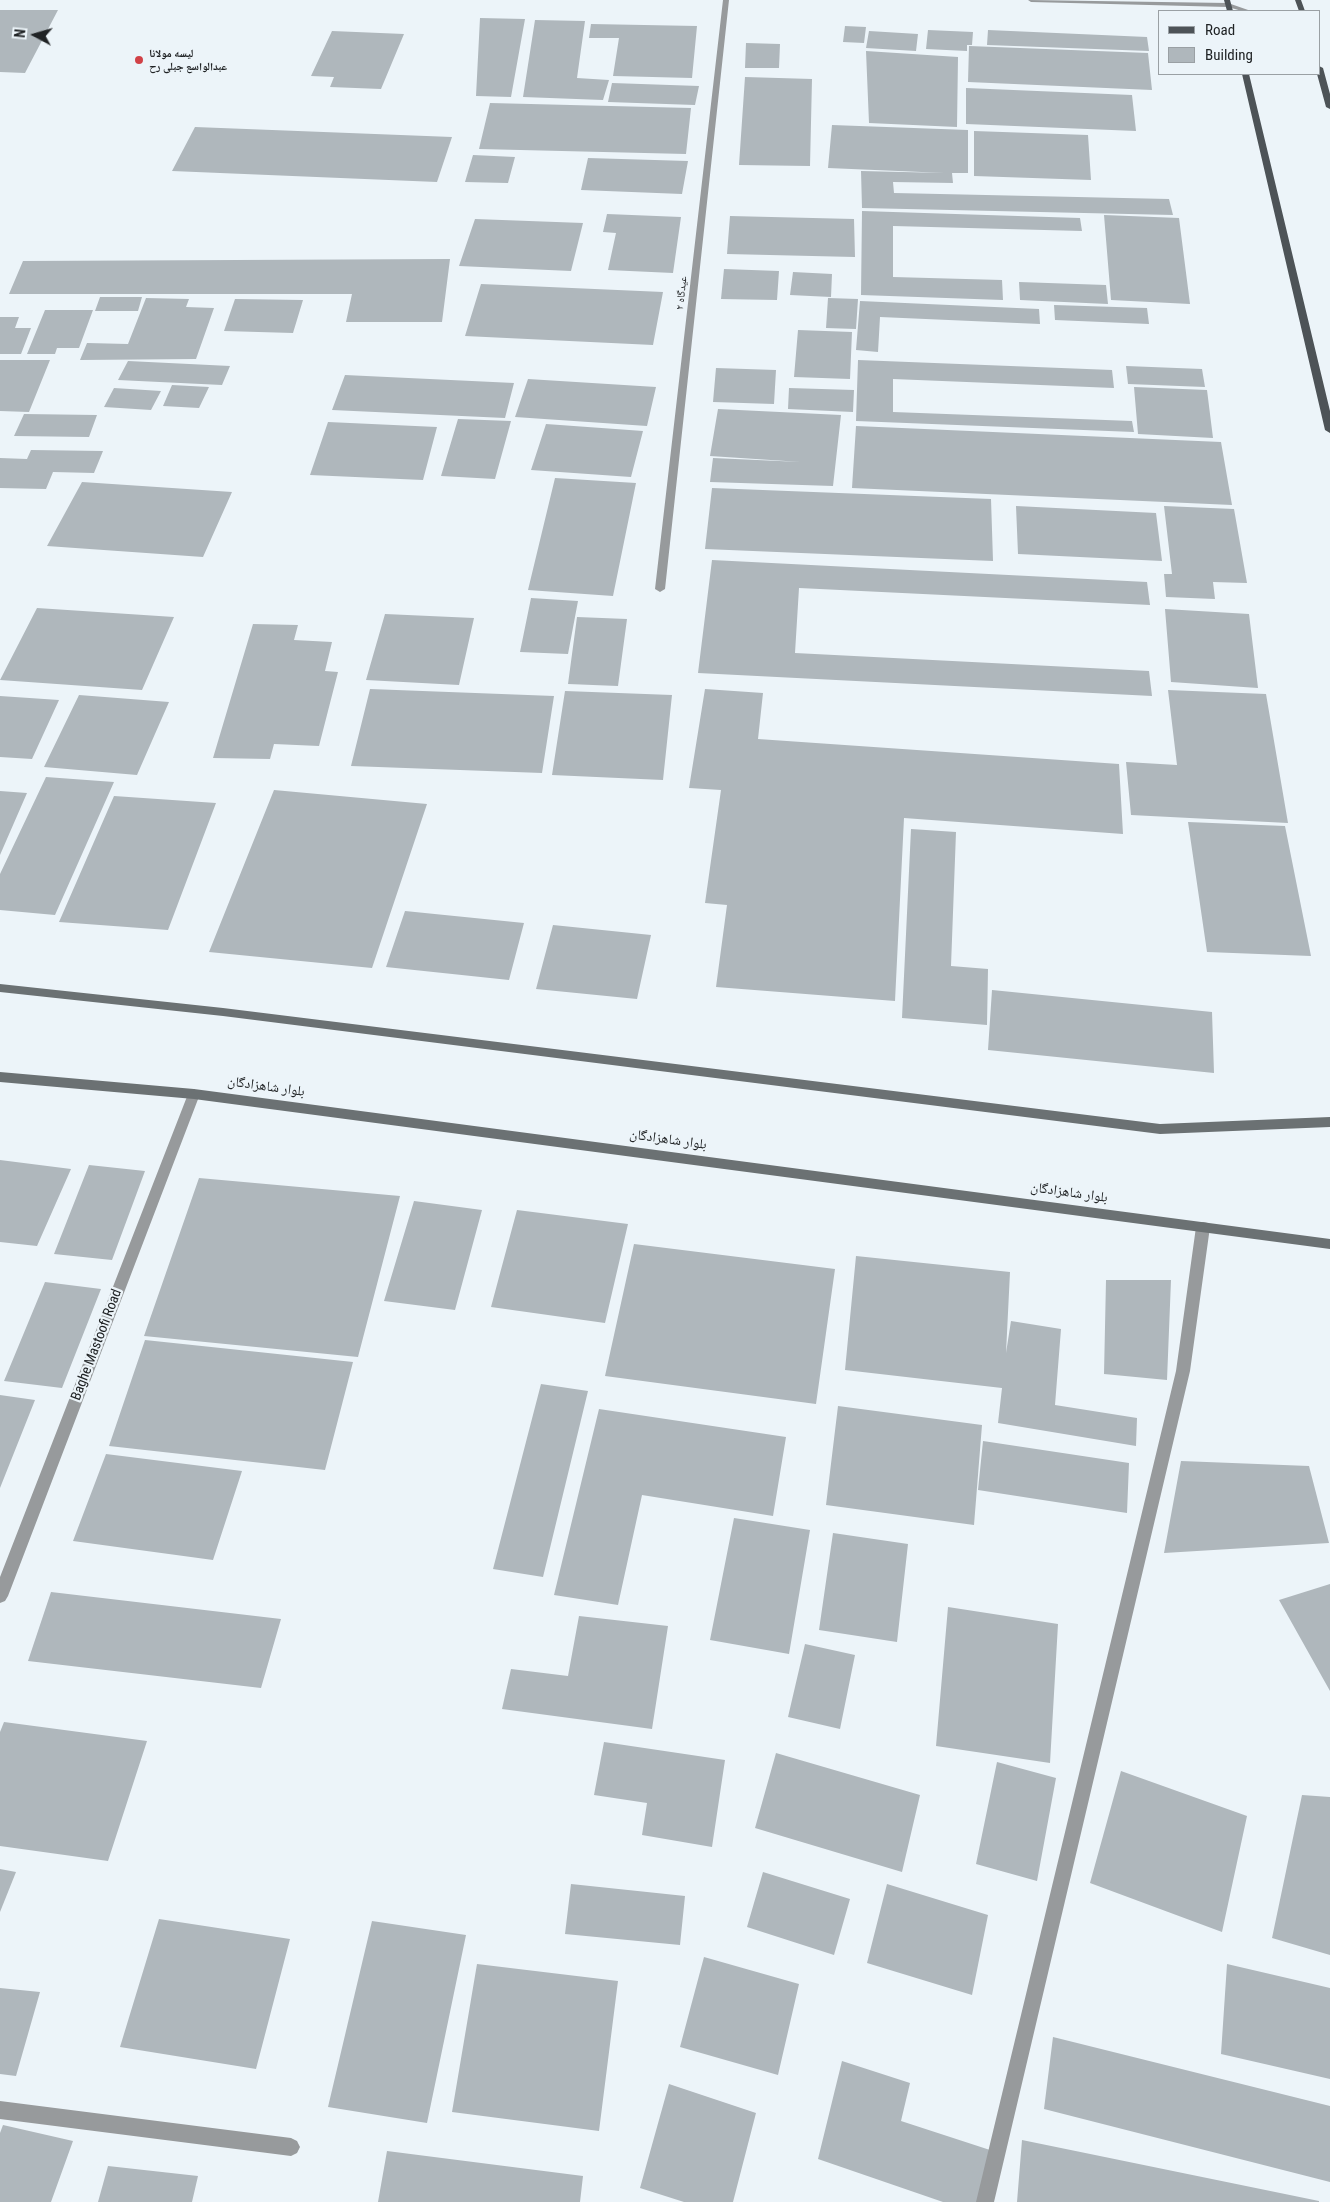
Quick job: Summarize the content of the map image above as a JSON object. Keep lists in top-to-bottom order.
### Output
{
  "streets": {
    "main road": ["بلوار شاهزادگان"],
    "street": ["عیدگاه ۲", "Baghe Mastoofi Road"]
  },
  "crossings": [
    ["بلوار شاهزادگان", "Baghe Mastoofi Road"]
  ],
  "places": ["لیسه مولانا عبدالواسع جبلی رح"],
  "legend": ["Road", "Building"],
  "north": "left"
}
